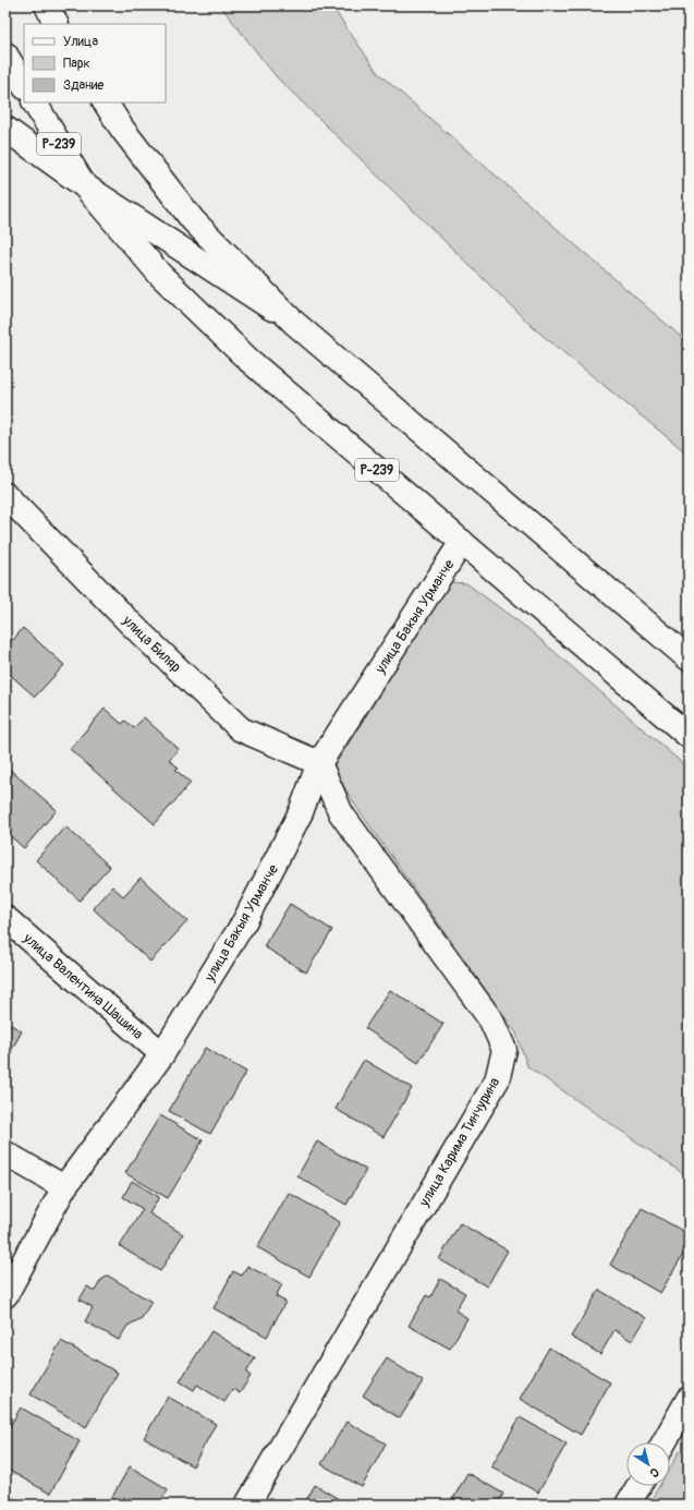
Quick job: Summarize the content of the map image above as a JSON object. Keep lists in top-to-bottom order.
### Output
{
  "streets": {
    "main road": [
      "Р-239",
      "улица Бакыя Урманче",
      "улица Биляр",
      "улица Валентина Шашина",
      "улица Карима Тинчурина"
    ]
  },
  "crossings": [
    ["Р-239", "улица Бакыя Урманче"],
    ["улица Бакыя Урманче", "улица Биляр"],
    ["улица Бакыя Урманче", "улица Валентина Шашина"],
    ["улица Бакыя Урманче", "улица Карима Тинчурина"],
    ["улица Биляр", "улица Карима Тинчурина"]
  ],
  "legend": ["Улица", "Парк", "Здание"],
  "north": "bottom right"
}
